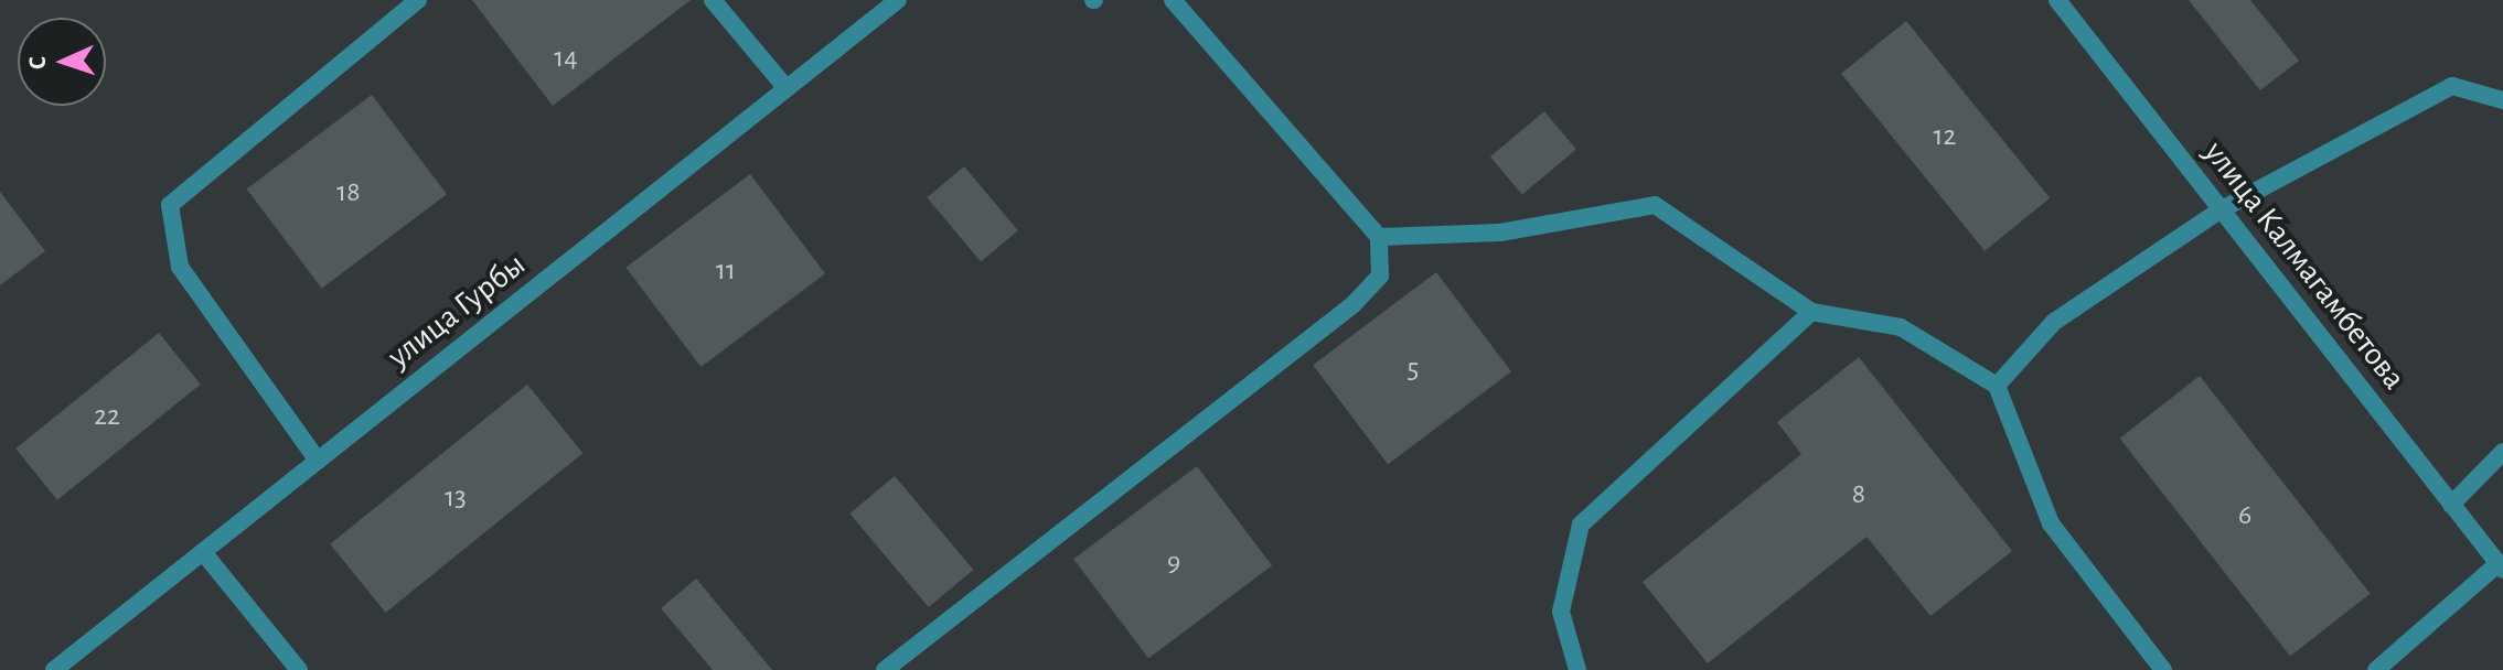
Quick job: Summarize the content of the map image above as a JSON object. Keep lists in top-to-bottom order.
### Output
{
  "streets": {
    "street": ["улица Калмагамбетова", "улица Гурбы"]
  },
  "house_numbers": [
    "14",
    "12",
    "18",
    "11",
    "5",
    "22",
    "8",
    "13",
    "6",
    "9"
  ],
  "north": "left"
}
